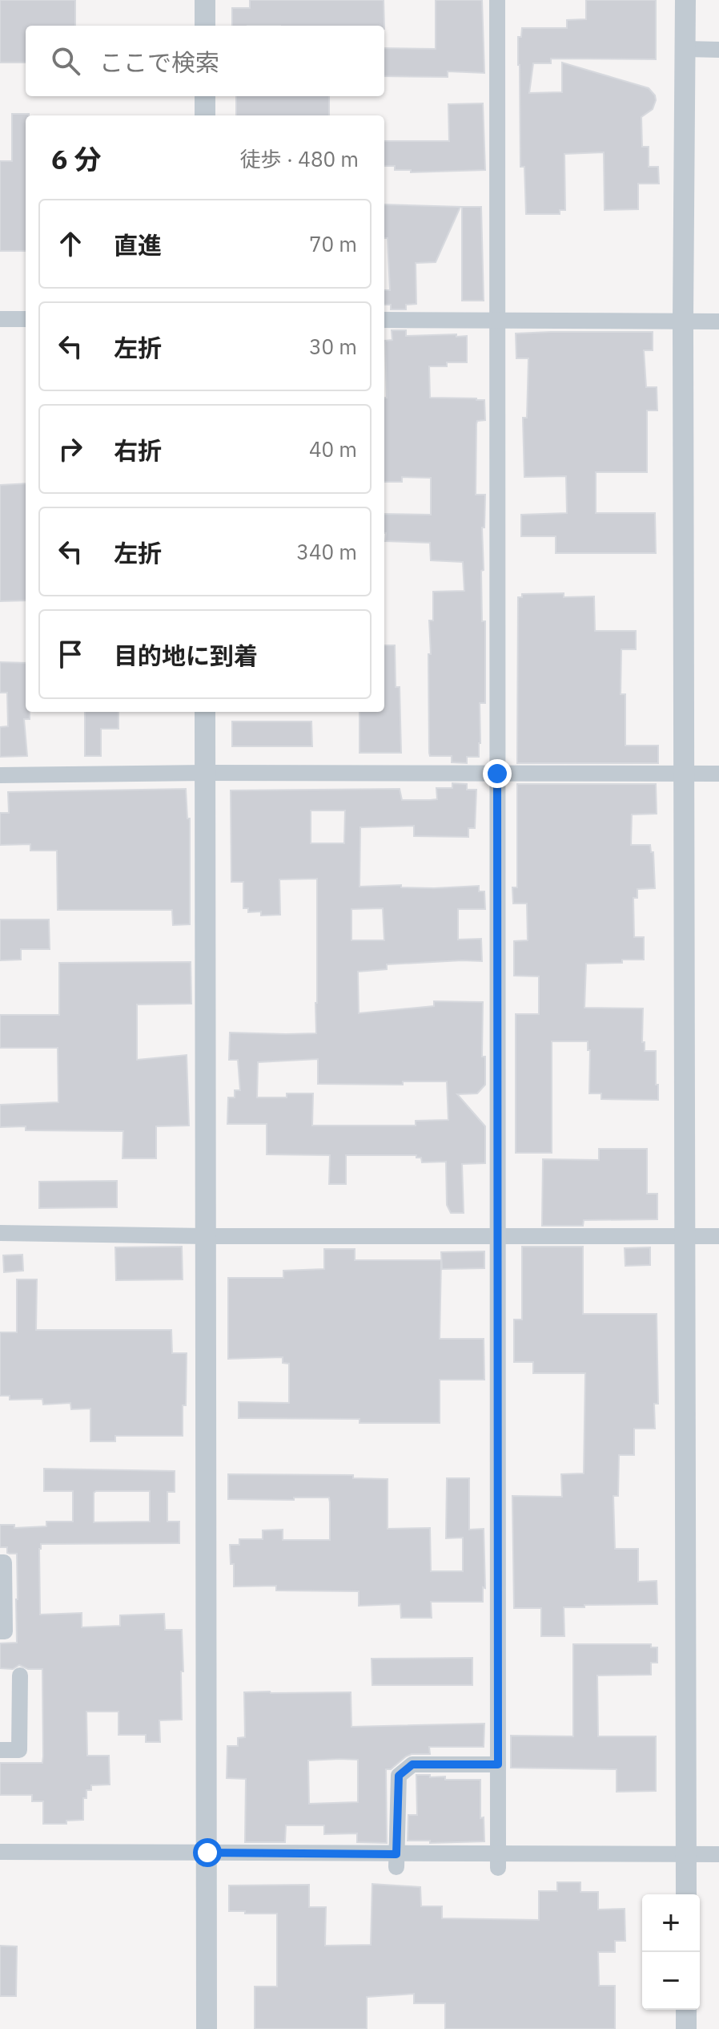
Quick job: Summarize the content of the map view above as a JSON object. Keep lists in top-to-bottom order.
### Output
{
  "page": {
    "search": "ここで検索",
    "heading": ["6 分", "徒歩 · 480 m"],
    "list": [
      ["直進", "70 m"],
      ["左折", "30 m"],
      ["右折", "40 m"],
      ["左折", "340 m"],
      "目的地に到着"
    ],
    "map_buttons": ["+", "−"]
  }
}
